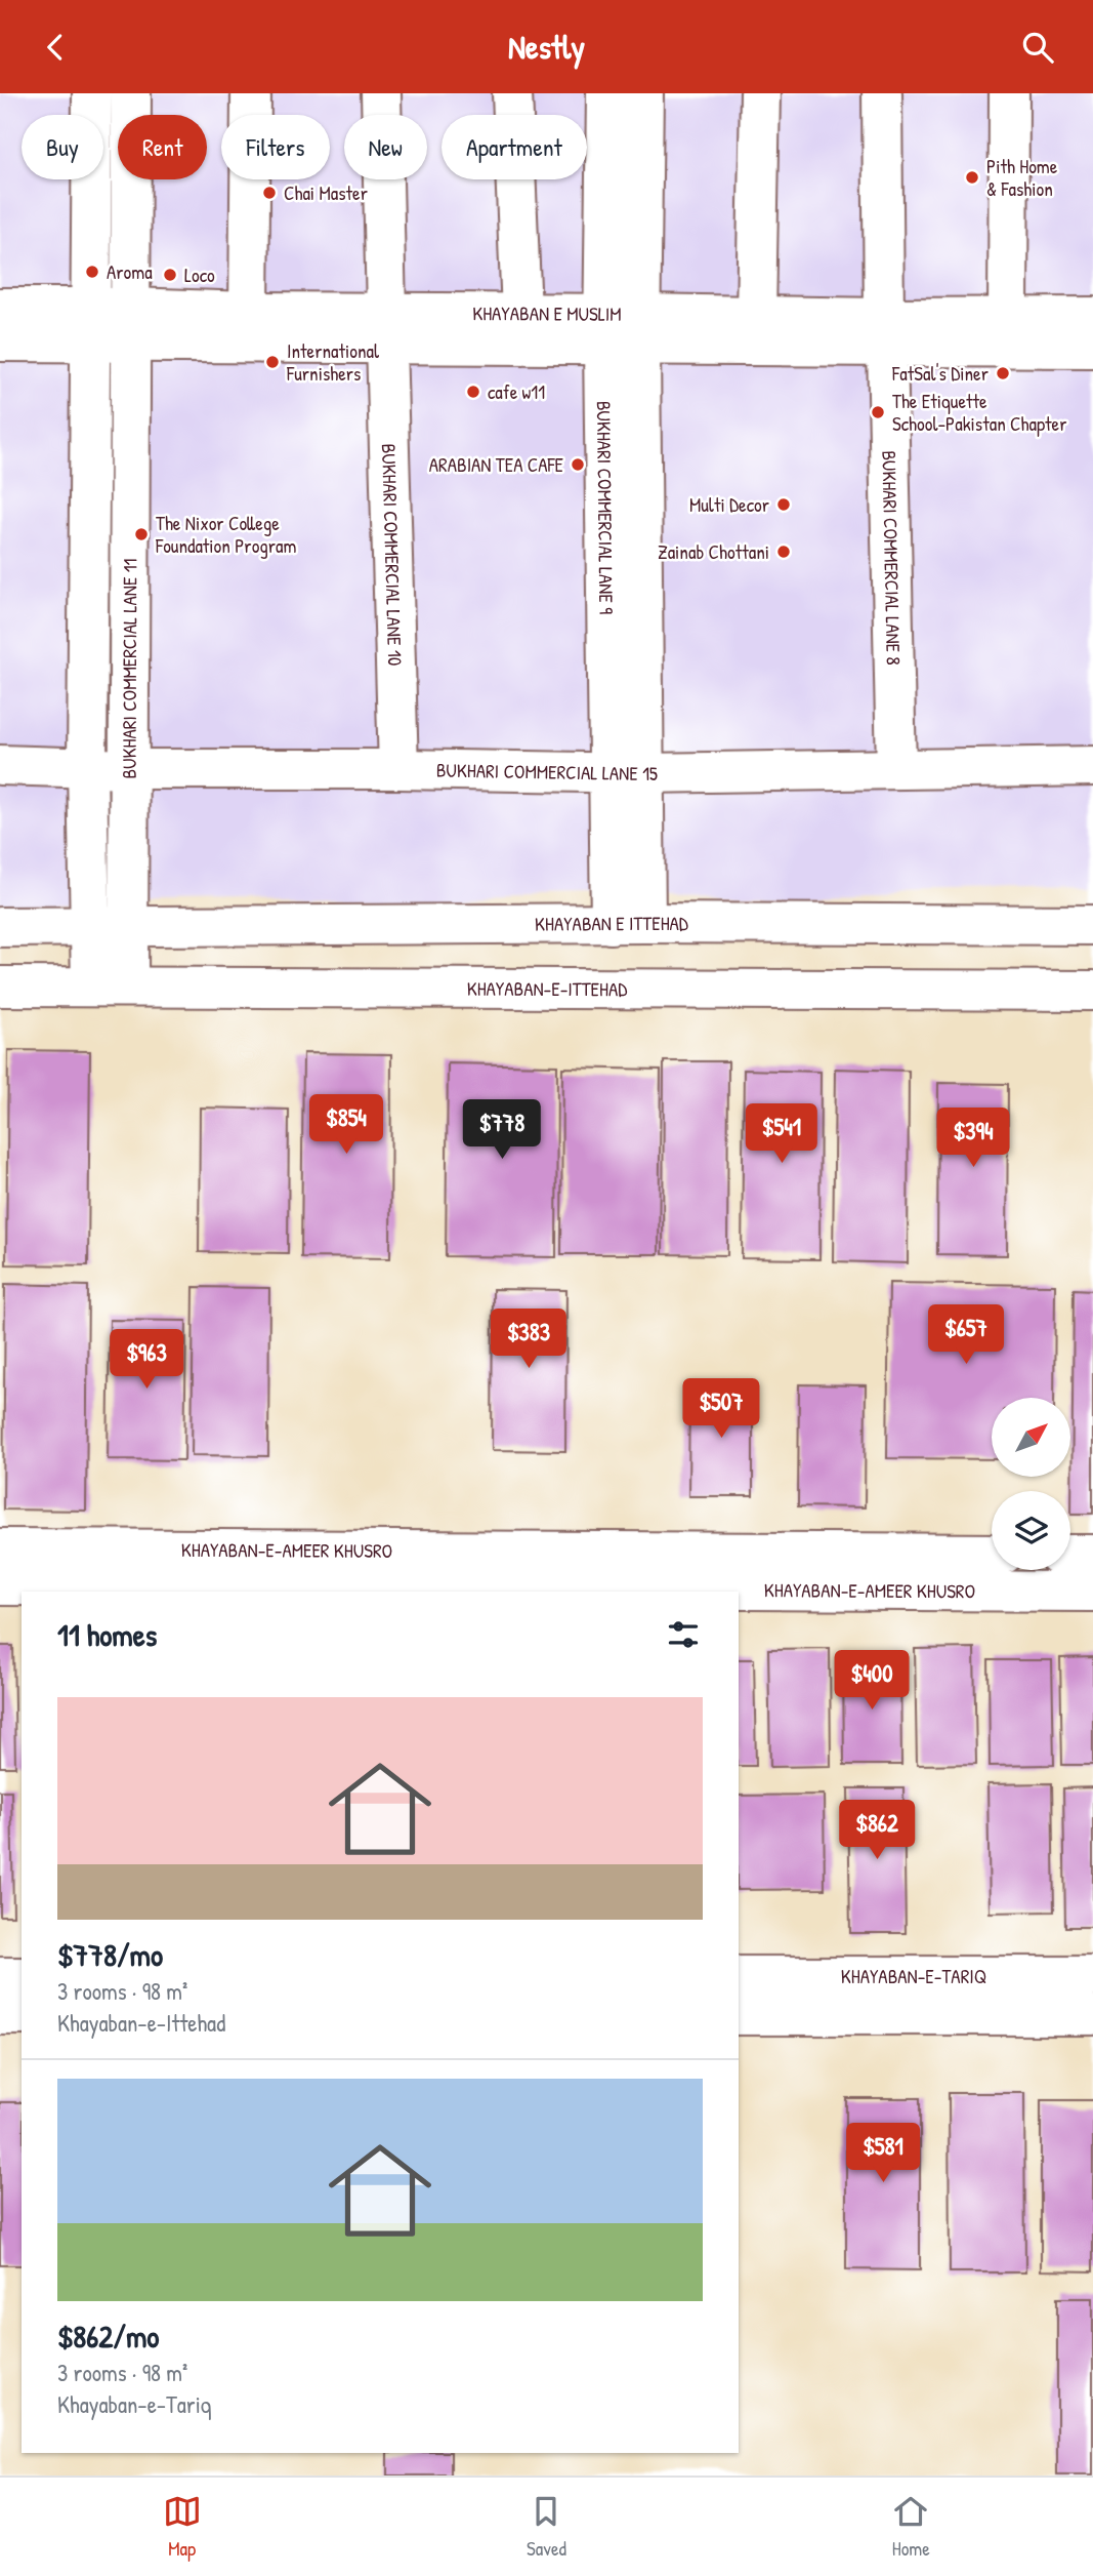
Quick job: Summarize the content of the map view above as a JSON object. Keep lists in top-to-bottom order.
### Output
{
  "streets": {
    "street": [
      "KHAYABAN E MUSLIM",
      "BUKHARI COMMERCIAL LANE 9",
      "BUKHARI COMMERCIAL LANE 10",
      "BUKHARI COMMERCIAL LANE 8",
      "BUKHARI COMMERCIAL LANE 11",
      "BUKHARI COMMERCIAL LANE 15",
      "KHAYABAN E ITTEHAD",
      "KHAYABAN-E-ITTEHAD",
      "KHAYABAN-E-AMEER KHUSRO",
      "KHAYABAN-E-TARIQ"
    ]
  },
  "crossings": [
    ["KHAYABAN E MUSLIM", "BUKHARI COMMERCIAL LANE 9"],
    ["KHAYABAN E MUSLIM", "BUKHARI COMMERCIAL LANE 10"],
    ["KHAYABAN E MUSLIM", "BUKHARI COMMERCIAL LANE 8"],
    ["KHAYABAN E MUSLIM", "BUKHARI COMMERCIAL LANE 11"],
    ["BUKHARI COMMERCIAL LANE 9", "BUKHARI COMMERCIAL LANE 15"],
    ["BUKHARI COMMERCIAL LANE 9", "KHAYABAN E ITTEHAD"],
    ["BUKHARI COMMERCIAL LANE 10", "BUKHARI COMMERCIAL LANE 15"],
    ["BUKHARI COMMERCIAL LANE 8", "BUKHARI COMMERCIAL LANE 15"],
    ["BUKHARI COMMERCIAL LANE 11", "BUKHARI COMMERCIAL LANE 15"],
    ["BUKHARI COMMERCIAL LANE 11", "KHAYABAN E ITTEHAD"],
    ["BUKHARI COMMERCIAL LANE 11", "KHAYABAN-E-ITTEHAD"]
  ],
  "places": [
    "Pith Home & Fashion",
    "Chai Master",
    "Aroma",
    "Loco",
    "International Furnishers",
    "FatSal's Diner",
    "cafe w11",
    "The Etiquette School-Pakistan Chapter",
    "ARABIAN TEA CAFE",
    "Multi Decor",
    "The Nixor College Foundation Program",
    "Zainab Chottani"
  ],
  "north": "top right",
  "page": {
    "header": "Nestly",
    "chip": [
      "Buy",
      "Rent",
      "Filters",
      "New",
      "Apartment"
    ],
    "price": [
      "$854",
      "$778",
      "$541",
      "$394",
      "$657",
      "$383",
      "$963",
      "$507",
      "$400",
      "$862",
      "$581"
    ],
    "heading": "11 homes",
    "list": [
      {
        "name": "$778/mo",
        "note": "3 rooms · 98 m² · Khayaban-e-Ittehad"
      },
      {
        "name": "$862/mo",
        "note": "3 rooms · 98 m² · Khayaban-e-Tariq"
      }
    ],
    "tabs": ["Map", "Saved", "Home"]
  }
}
